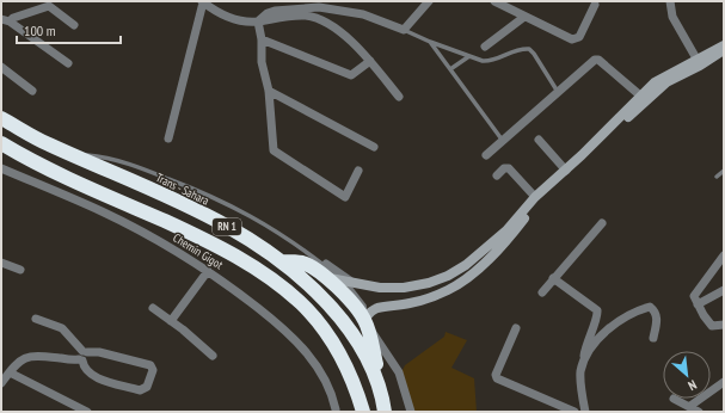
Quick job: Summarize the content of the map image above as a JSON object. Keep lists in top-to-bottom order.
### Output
{
  "streets": {
    "highway": ["Trans - Sahara", "RN 1"],
    "street": ["Chemin Gigot"]
  },
  "scale_bar": "100 m",
  "north": "bottom right"
}
